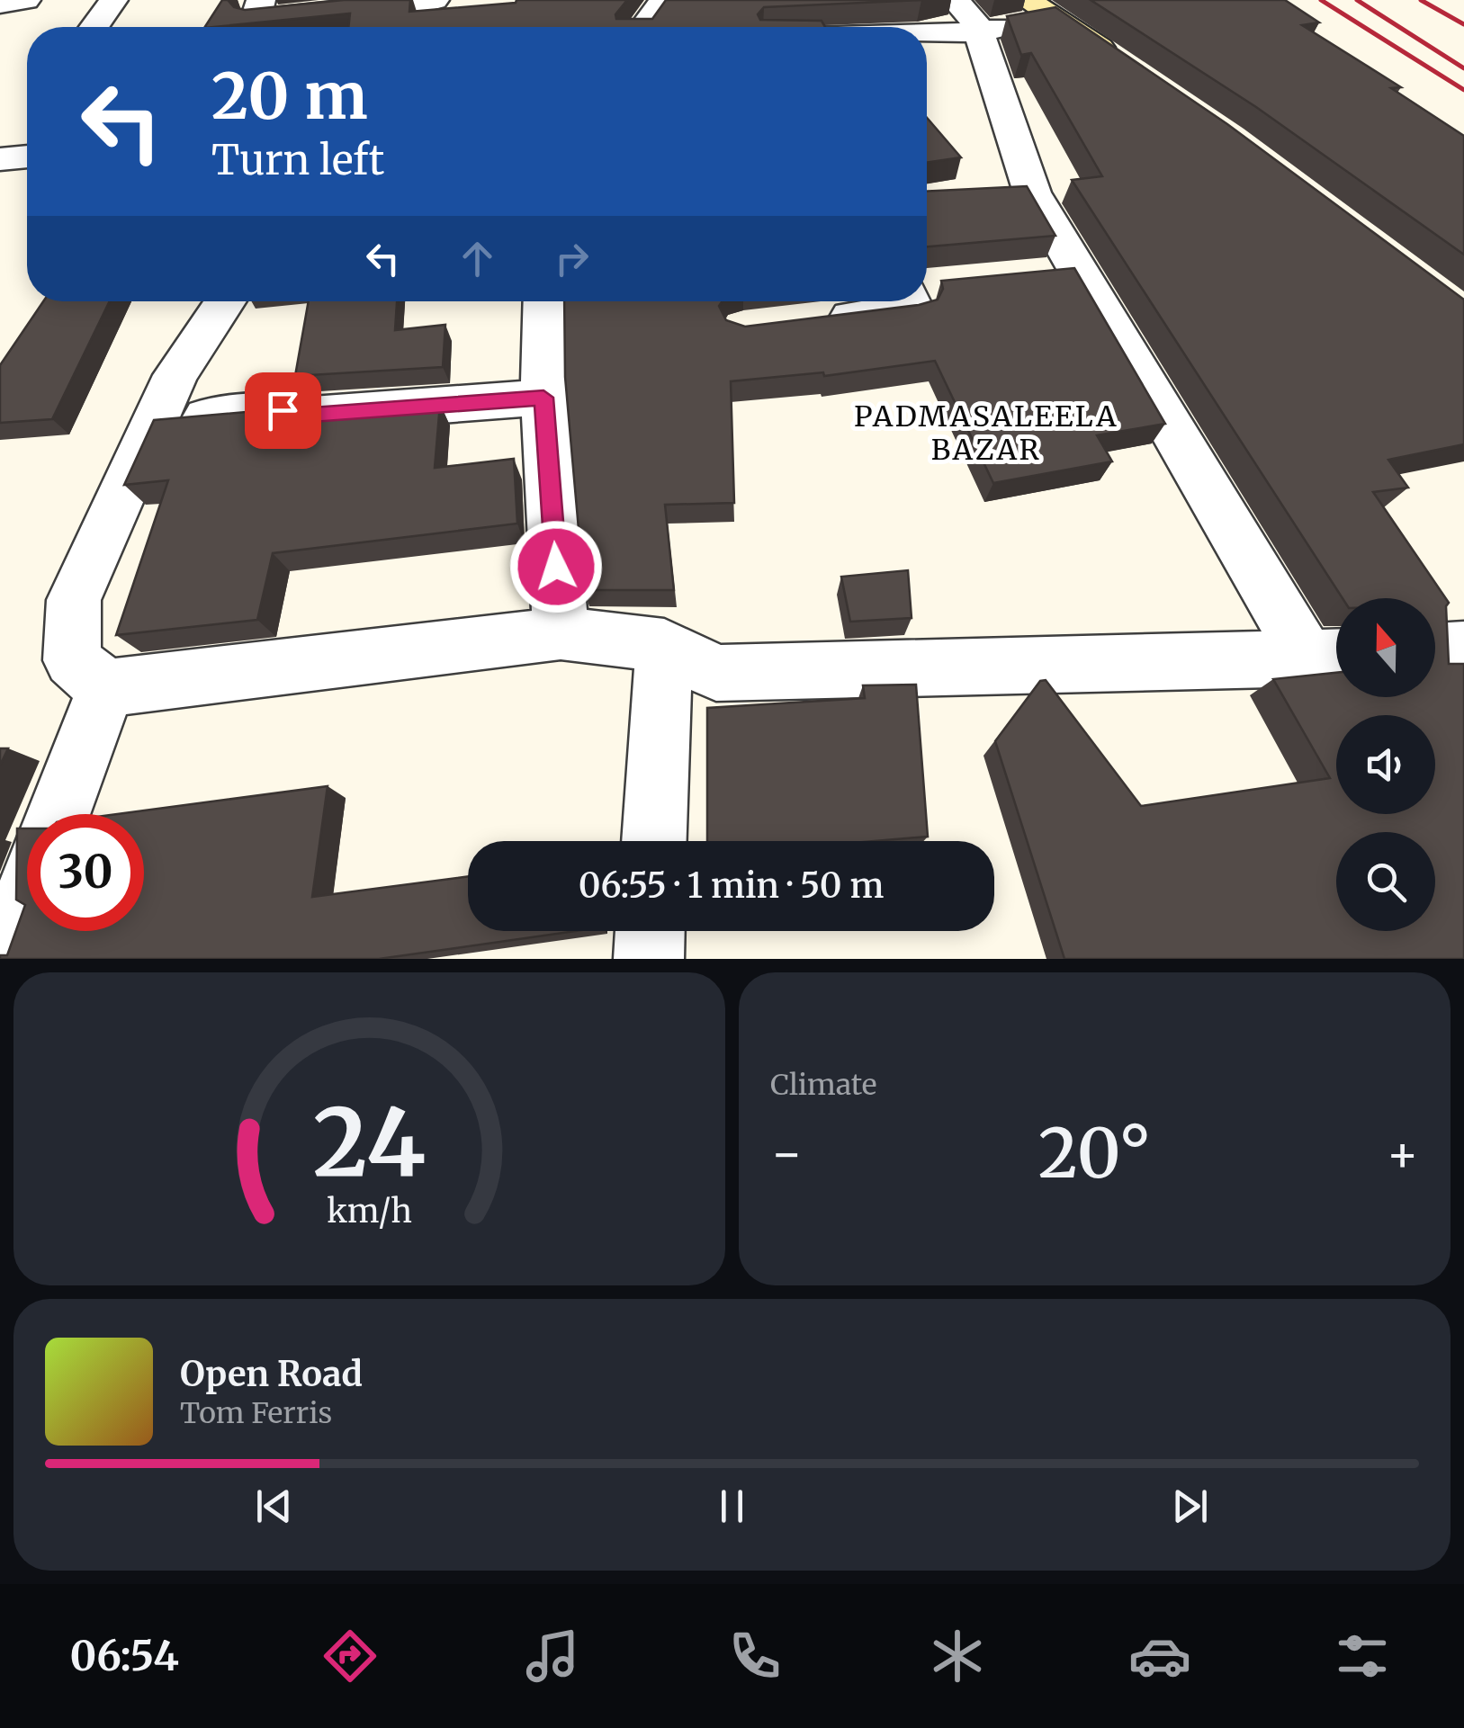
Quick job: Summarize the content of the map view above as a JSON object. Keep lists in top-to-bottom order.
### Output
{
  "districts": ["PADMASALEELA BAZAR"],
  "north": "top",
  "page": {
    "turn": ["20 m", "Turn left"],
    "limit": "30",
    "trip": "06:55 · 1 min · 50 m",
    "tile": "Climate",
    "heat": ["−", "20°", "+"],
    "song": ["Open Road", "Tom Ferris"],
    "tabs": "06:54",
    "gauge": ["24", "km/h"]
  }
}
